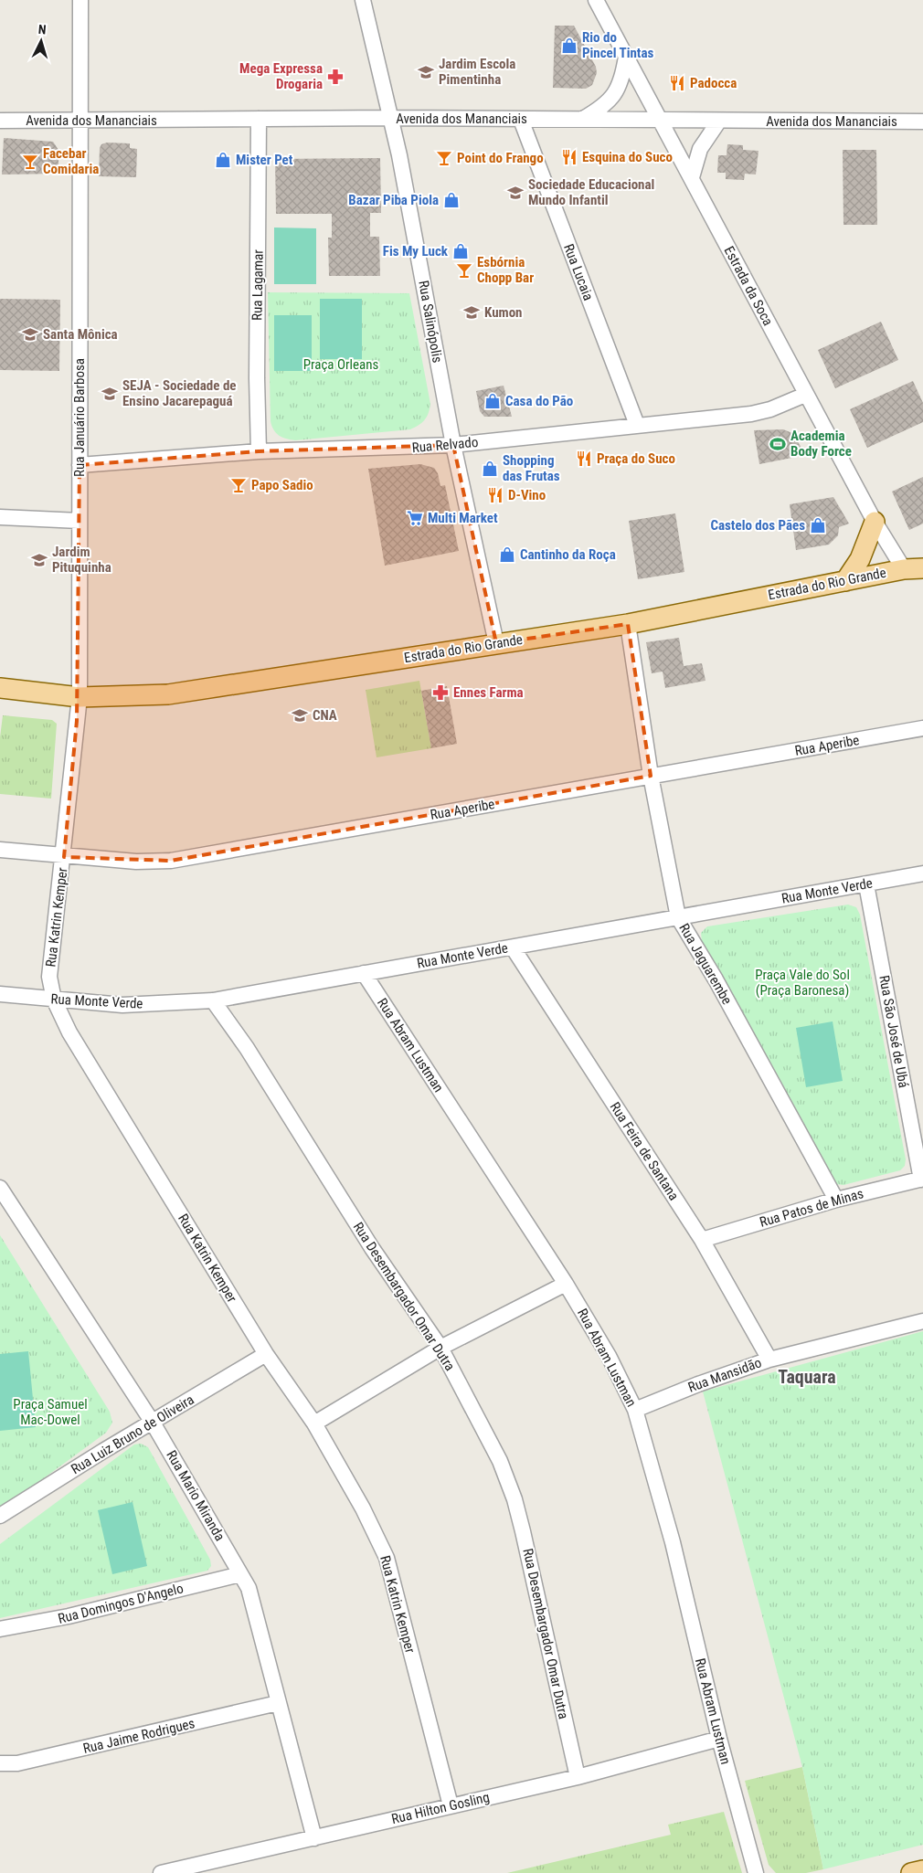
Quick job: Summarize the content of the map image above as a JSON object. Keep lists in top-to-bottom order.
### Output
{
  "streets": {
    "main road": ["Estrada do Rio Grande"],
    "street": [
      "Avenida dos Mananciais",
      "Rua Lucaia",
      "Rua Lagamar",
      "Estrada da Soca",
      "Rua Salinópolis",
      "Rua Januário Barbosa",
      "Rua Relvado",
      "Rua Aperibe",
      "Rua Monte Verde",
      "Rua Katrin Kemper",
      "Rua Jaguarembe",
      "Rua São José de Ubá",
      "Rua Abram Lustman",
      "Rua Feira de Santana",
      "Rua Patos de Minas",
      "Rua Desembargador Omar Dutra",
      "Rua Mansidão",
      "Rua Luiz Bruno de Oliveira",
      "Rua Mario Miranda",
      "Rua Domingos D'Angelo",
      "Rua Jaime Rodrigues",
      "Rua Hilton Gosling"
    ]
  },
  "crossings": [
    ["Avenida dos Mananciais", "Rua Lucaia"],
    ["Avenida dos Mananciais", "Rua Lagamar"],
    ["Avenida dos Mananciais", "Estrada da Soca"],
    ["Avenida dos Mananciais", "Rua Salinópolis"],
    ["Avenida dos Mananciais", "Rua Januário Barbosa"],
    ["Rua Lucaia", "Rua Relvado"],
    ["Rua Lagamar", "Rua Relvado"],
    ["Estrada da Soca", "Rua Relvado"],
    ["Estrada da Soca", "Estrada do Rio Grande"],
    ["Rua Salinópolis", "Rua Relvado"],
    ["Rua Salinópolis", "Estrada do Rio Grande"],
    ["Rua Januário Barbosa", "Rua Relvado"],
    ["Rua Januário Barbosa", "Estrada do Rio Grande"],
    ["Rua Januário Barbosa", "Rua Katrin Kemper"],
    ["Estrada do Rio Grande", "Rua Katrin Kemper"],
    ["Estrada do Rio Grande", "Rua Jaguarembe"],
    ["Rua Aperibe", "Rua Katrin Kemper"],
    ["Rua Aperibe", "Rua Jaguarembe"],
    ["Rua Monte Verde", "Rua Katrin Kemper"],
    ["Rua Monte Verde", "Rua Jaguarembe"],
    ["Rua Monte Verde", "Rua São José de Ubá"],
    ["Rua Monte Verde", "Rua Abram Lustman"],
    ["Rua Monte Verde", "Rua Feira de Santana"],
    ["Rua Monte Verde", "Rua Desembargador Omar Dutra"],
    ["Rua Katrin Kemper", "Rua Luiz Bruno de Oliveira"],
    ["Rua Katrin Kemper", "Rua Hilton Gosling"],
    ["Rua Jaguarembe", "Rua Patos de Minas"],
    ["Rua São José de Ubá", "Rua Patos de Minas"],
    ["Rua Abram Lustman", "Rua Mansidão"],
    ["Rua Abram Lustman", "Rua Hilton Gosling"],
    ["Rua Feira de Santana", "Rua Patos de Minas"],
    ["Rua Feira de Santana", "Rua Mansidão"],
    ["Rua Desembargador Omar Dutra", "Rua Hilton Gosling"],
    ["Rua Luiz Bruno de Oliveira", "Rua Mario Miranda"],
    ["Rua Mario Miranda", "Rua Domingos D'Angelo"],
    ["Rua Mario Miranda", "Rua Jaime Rodrigues"],
    ["Rua Mario Miranda", "Rua Hilton Gosling"]
  ],
  "districts": ["Taquara"],
  "parks": ["Praça Orleans", "Praça Vale do Sol (Praça Baronesa)", "Praça Samuel Mac-Dowel"],
  "places": {
    "shop": [
      "Rio do Pincel Tintas",
      "Mister Pet",
      "Bazar Piba Piola",
      "Fis My Luck",
      "Casa do Pão",
      "Shopping das Frutas",
      "Castelo dos Pães",
      "Cantinho da Roça"
    ],
    "school or university": [
      "Jardim Escola Pimentinha",
      "Sociedade Educacional Mundo Infantil",
      "Kumon",
      "Santa Mônica",
      "SEJA - Sociedade de Ensino Jacarepaguá",
      "Jardim Pituquinha",
      "CNA"
    ],
    "pharmacy": ["Mega Expressa Drogaria", "Ennes Farma"],
    "restaurant": [
      "Padocca",
      "Esquina do Suco",
      "Praça do Suco",
      "D-Vino"
    ],
    "bar": [
      "Point do Frango",
      "Facebar Comidaria",
      "Esbórnia Chopp Bar",
      "Papo Sadio"
    ],
    "sports": ["Academia Body Force"],
    "supermarket": ["Multi Market"]
  },
  "north": "top"
}
